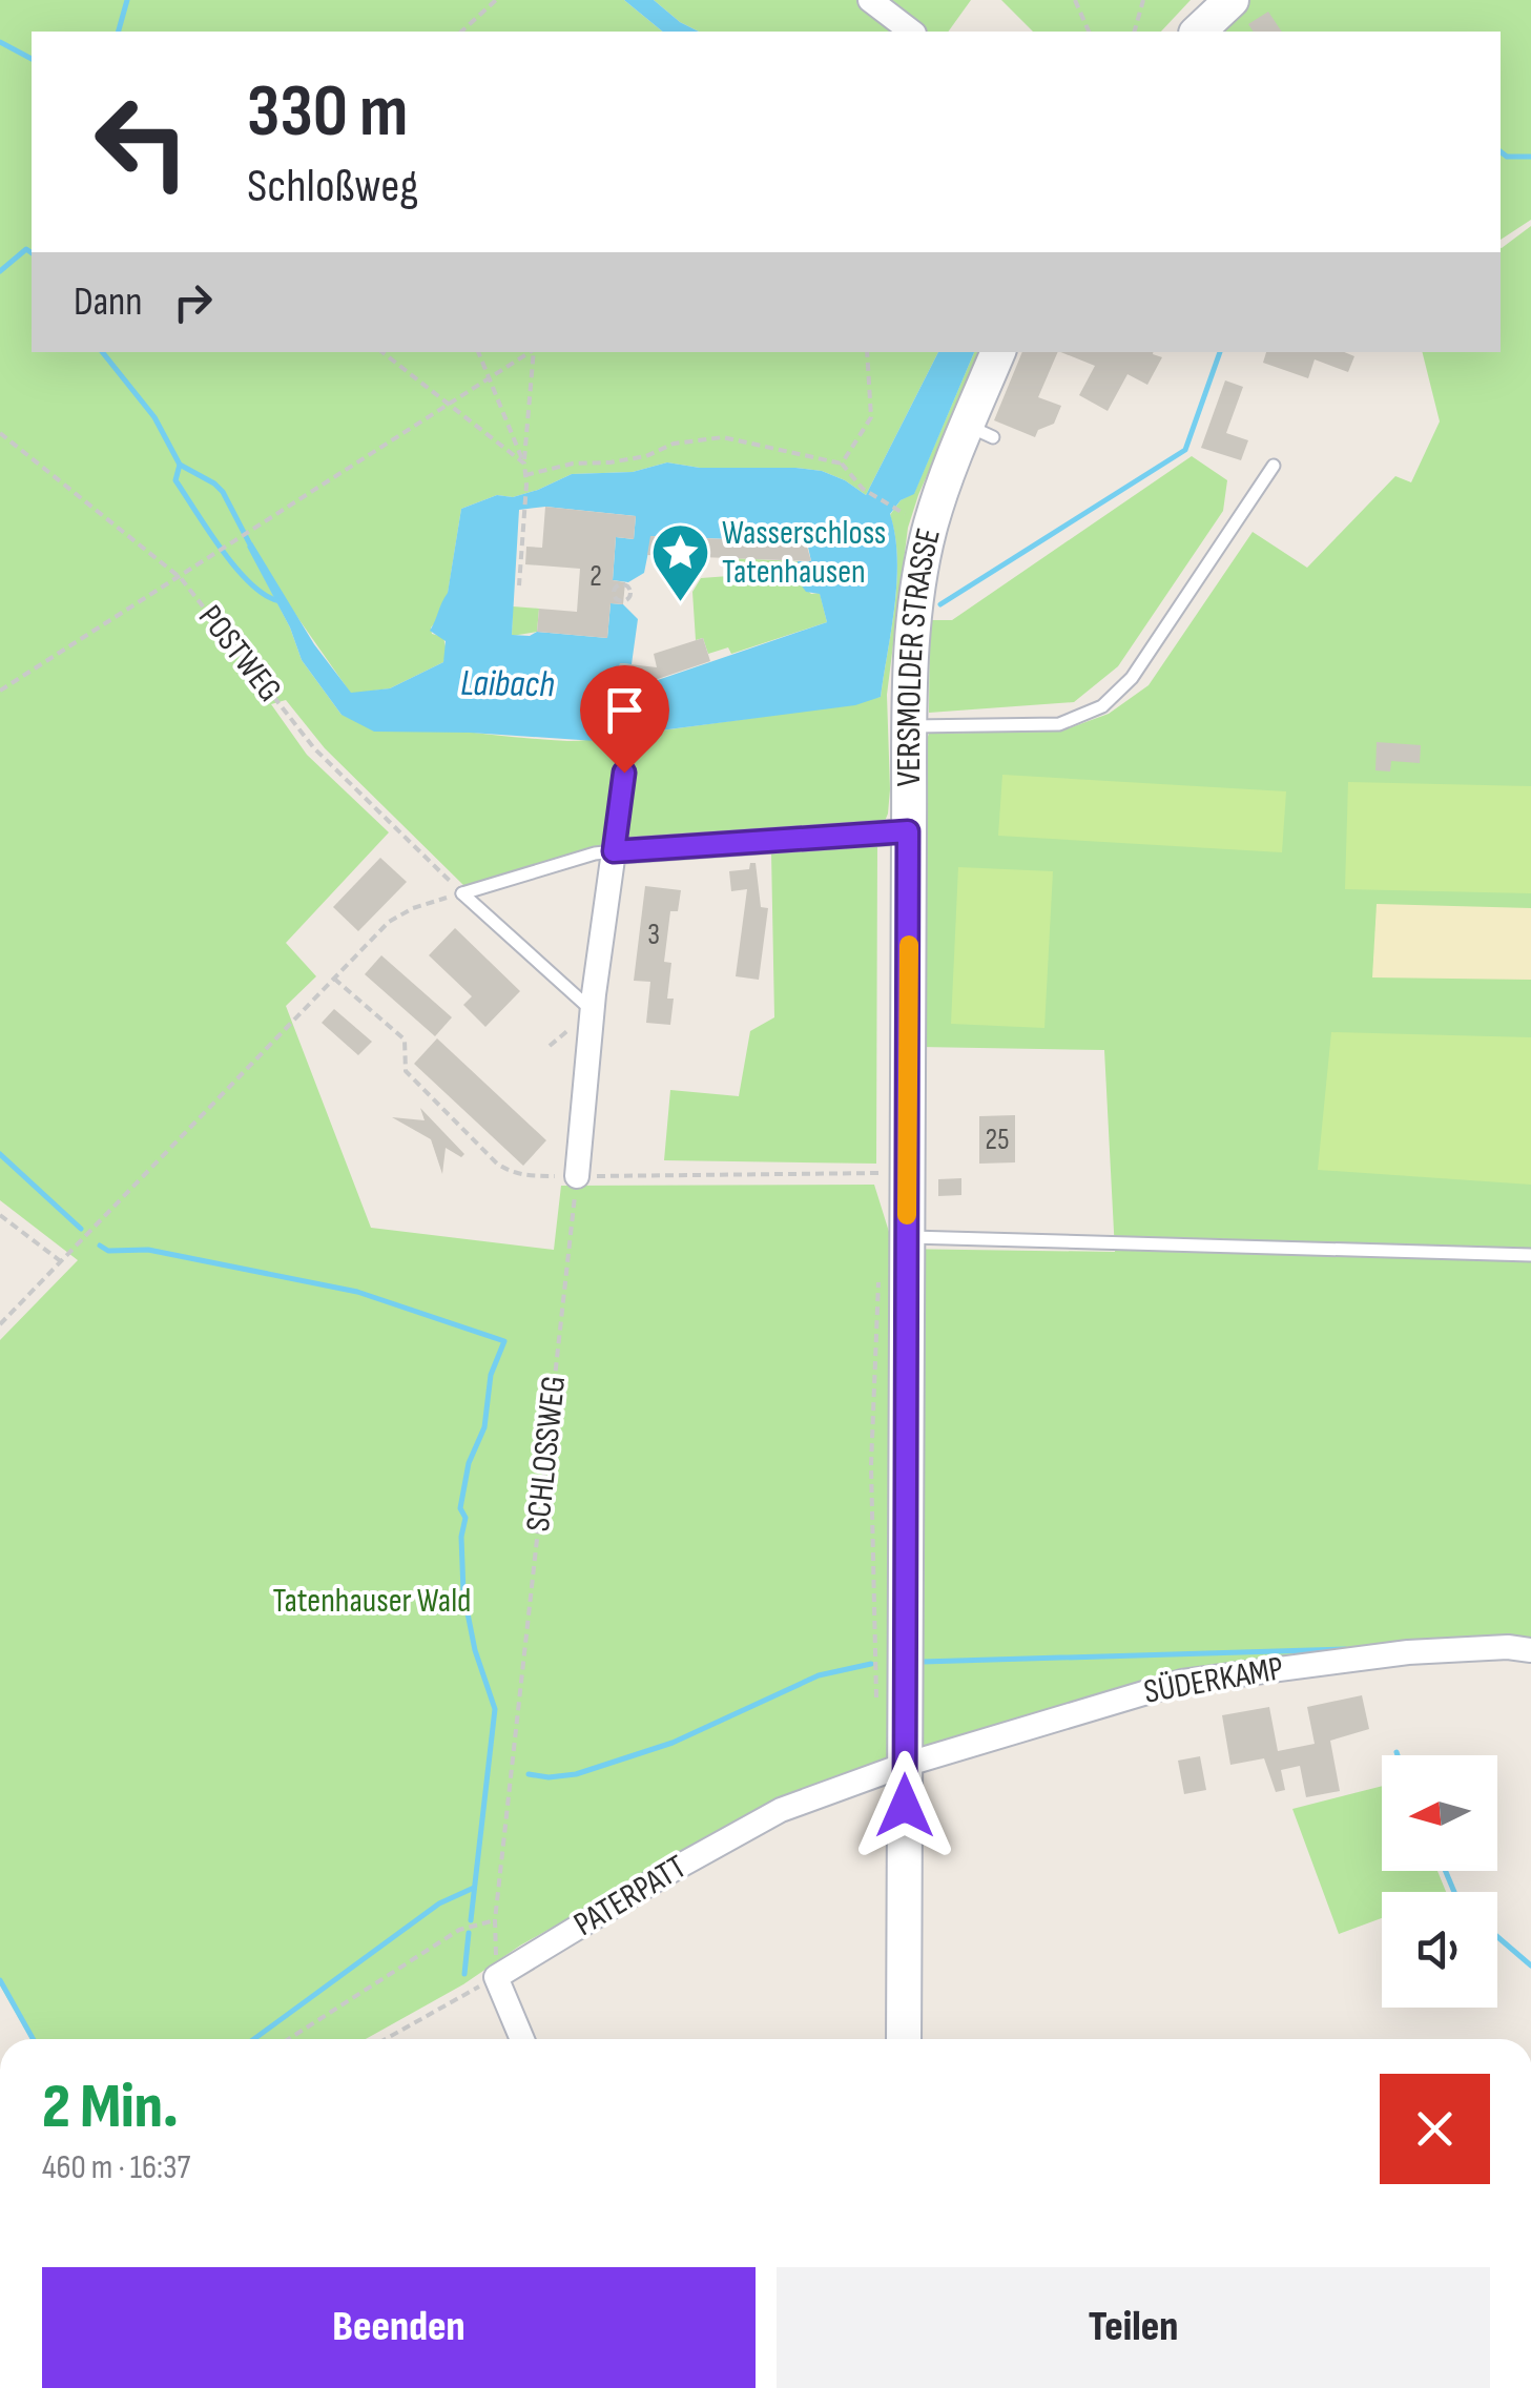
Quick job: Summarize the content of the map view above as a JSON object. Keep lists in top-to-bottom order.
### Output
{
  "streets": {
    "main road": ["VERSMOLDER STRASSE"],
    "street": ["SÜDERKAMP", "PATERPATT"],
    "path": ["POSTWEG", "SCHLOSSWEG"]
  },
  "crossings": [
    ["VERSMOLDER STRASSE", "SÜDERKAMP"],
    ["VERSMOLDER STRASSE", "PATERPATT"],
    ["SCHLOSSWEG", "PATERPATT"],
    ["SÜDERKAMP", "PATERPATT"]
  ],
  "water": ["Laibach"],
  "parks": ["Tatenhauser Wald"],
  "places": {
    "place": ["Wasserschloss Tatenhausen"]
  },
  "house_numbers": ["2", "3", "25"],
  "north": "left",
  "page": {
    "turn": ["330 m", "Schloßweg"],
    "then": "Dann",
    "heading": ["2 Min.", "460 m · 16:37"],
    "buttons": ["Beenden", "Teilen"]
  }
}
